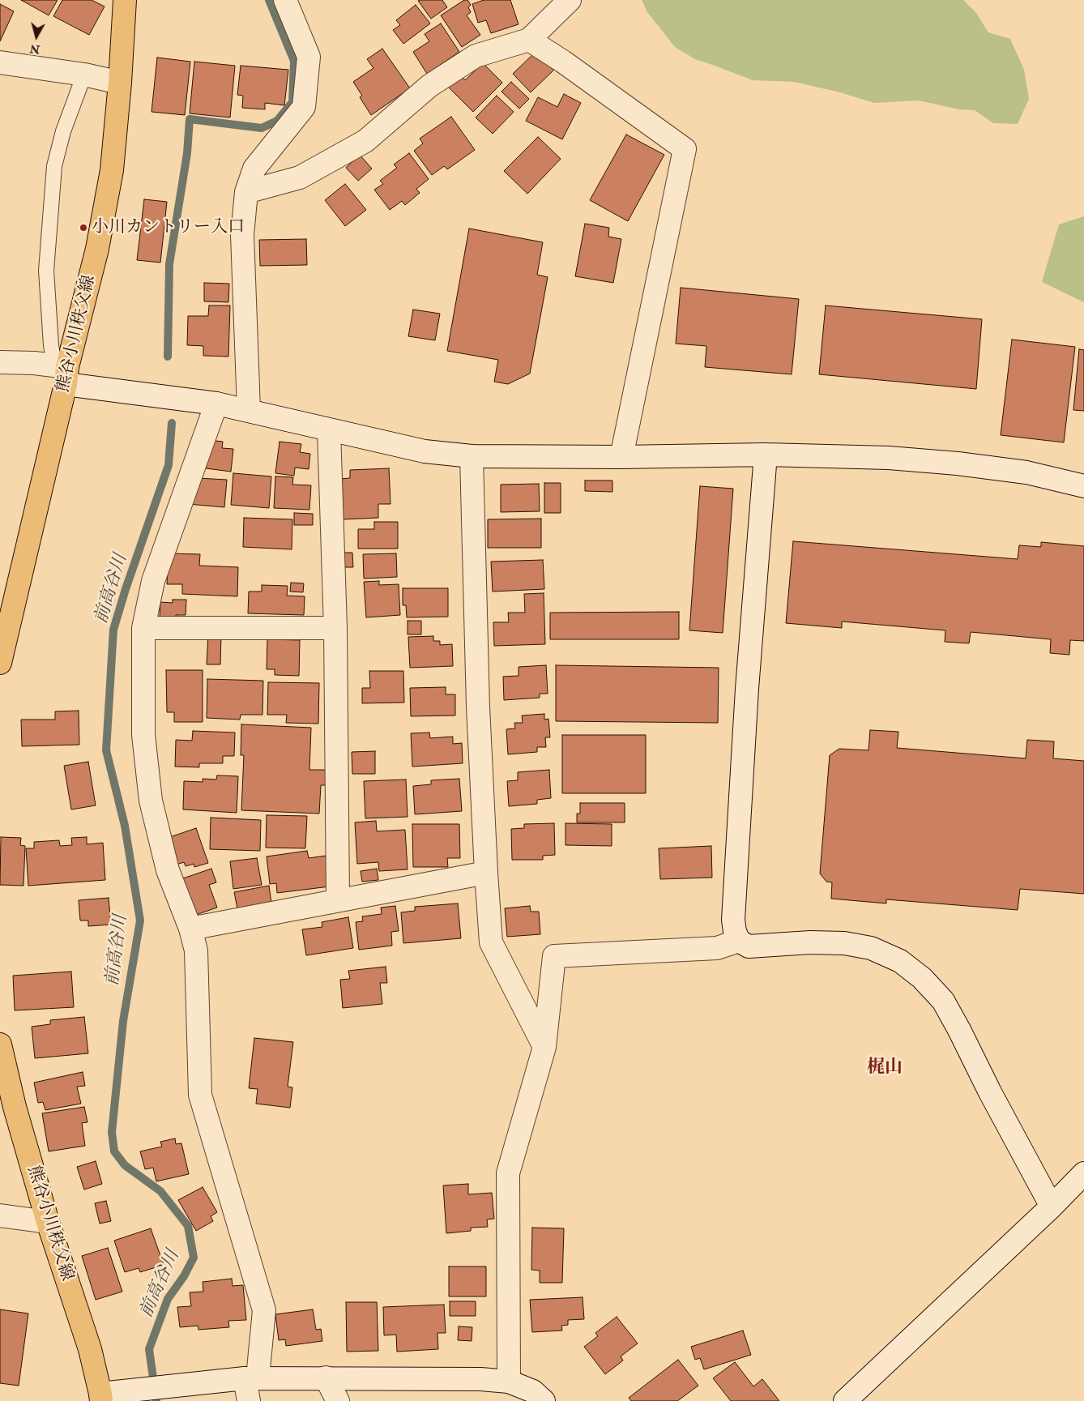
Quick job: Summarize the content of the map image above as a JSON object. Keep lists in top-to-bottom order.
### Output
{
  "streets": {
    "main road": ["熊谷小川秩父線"]
  },
  "districts": ["梶山"],
  "water": ["前高谷川"],
  "places": ["小川カントリー入口"],
  "north": "bottom"
}
